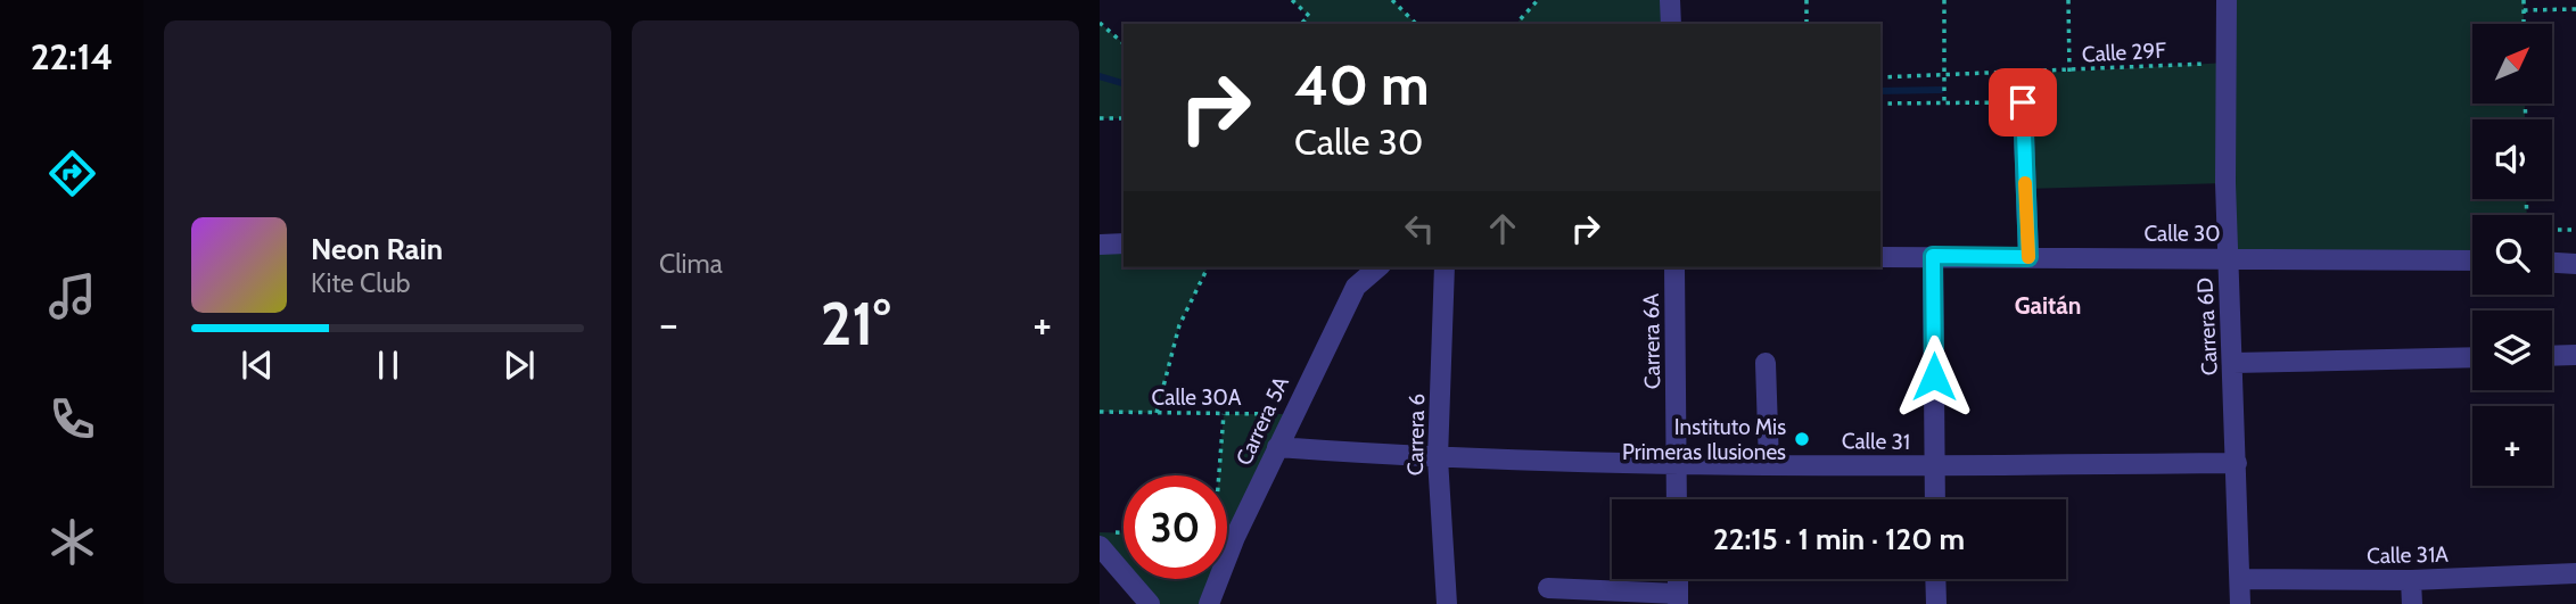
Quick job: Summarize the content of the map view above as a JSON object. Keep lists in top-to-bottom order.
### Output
{
  "streets": {
    "street": [
      "Calle 30",
      "Carrera 6D",
      "Carrera 6A",
      "Carrera 5A",
      "Carrera 6",
      "Calle 31",
      "Calle 31A"
    ],
    "path": ["Calle 29F", "Calle 30A"]
  },
  "crossings": [
    ["Calle 29F", "Carrera 6D"],
    ["Calle 30", "Carrera 6D"],
    ["Carrera 6D", "Calle 31"],
    ["Carrera 6D", "Calle 31A"],
    ["Carrera 6A", "Calle 31"],
    ["Calle 30A", "Carrera 5A"],
    ["Carrera 5A", "Calle 31"],
    ["Carrera 6", "Calle 31"]
  ],
  "districts": ["Gaitán"],
  "places": ["Instituto Mis Primeras Ilusiones"],
  "north": "top right",
  "page": {
    "tabs": "22:14",
    "tile": "Clima",
    "map_buttons": "+",
    "turn": ["40 m", "Calle 30"],
    "song": ["Neon Rain", "Kite Club"],
    "heat": ["−", "21°", "+"],
    "limit": "30",
    "trip": "22:15 · 1 min · 120 m"
  }
}
